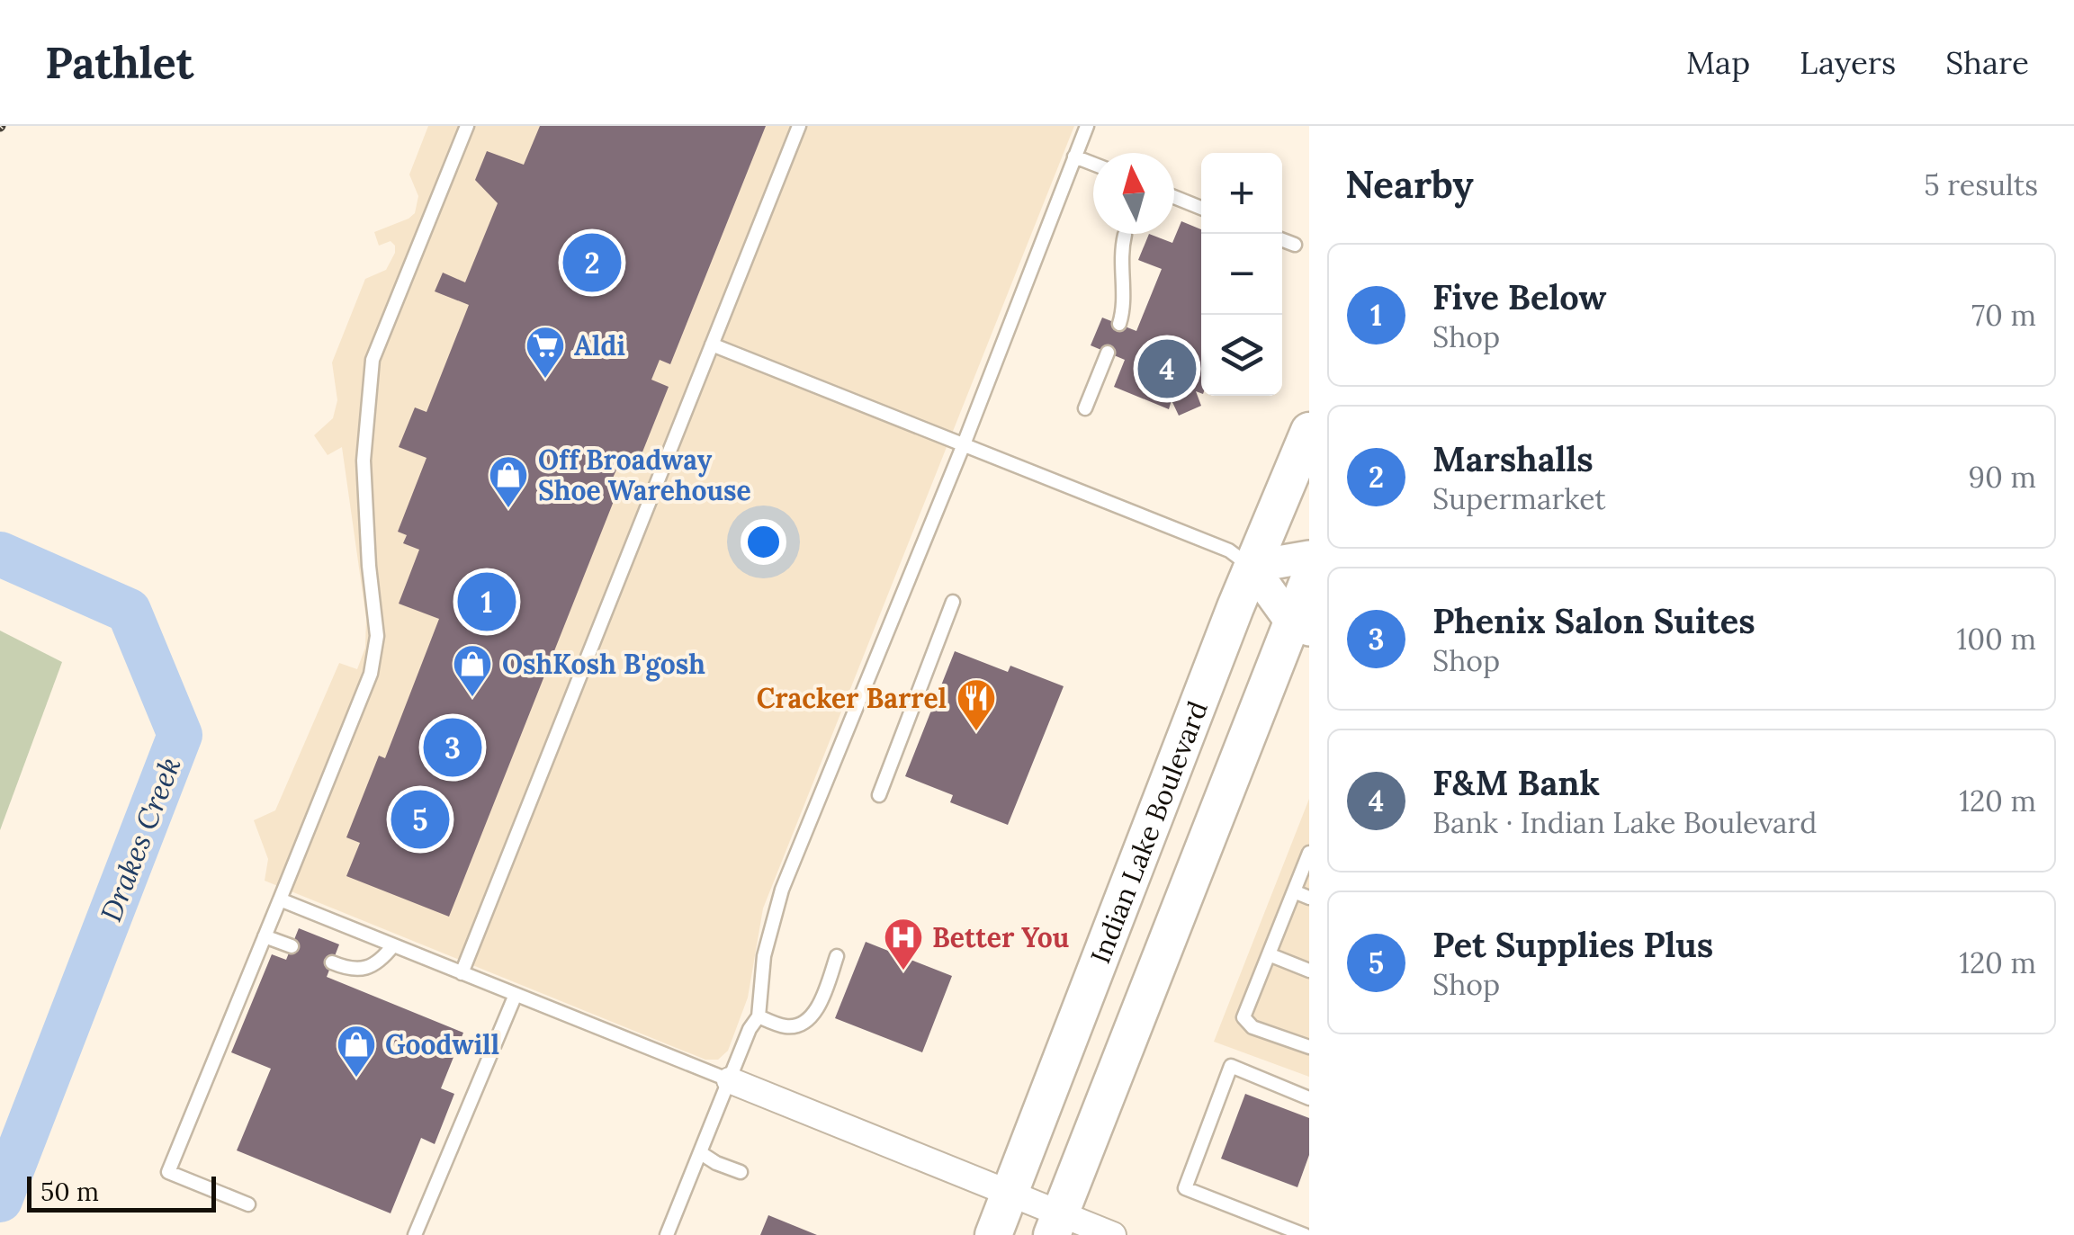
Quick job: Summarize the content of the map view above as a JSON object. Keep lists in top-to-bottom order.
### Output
{
  "streets": {
    "main road": ["Indian Lake Boulevard"]
  },
  "water": ["Drakes Creek"],
  "places": {
    "supermarket": ["Aldi"],
    "shop": ["Off Broadway Shoe Warehouse", "OshKosh B'gosh", "Goodwill"],
    "restaurant": ["Cracker Barrel"],
    "hospital": ["Better You"]
  },
  "scale_bar": "50 m",
  "north": "top",
  "page": {
    "header": "Pathlet",
    "nav": ["Map", "Layers", "Share"],
    "heading": ["Nearby", "5 results"],
    "map_buttons": ["+", "−"],
    "pins": [
      "2",
      "4",
      "1",
      "3",
      "5"
    ],
    "list": [
      {
        "mark": "1",
        "name": "Five Below",
        "note": "Shop",
        "value": "70 m"
      },
      {
        "mark": "2",
        "name": "Marshalls",
        "note": "Supermarket",
        "value": "90 m"
      },
      {
        "mark": "3",
        "name": "Phenix Salon Suites",
        "note": "Shop",
        "value": "100 m"
      },
      {
        "mark": "4",
        "name": "F&M Bank",
        "note": "Bank · Indian Lake Boulevard",
        "value": "120 m"
      },
      {
        "mark": "5",
        "name": "Pet Supplies Plus",
        "note": "Shop",
        "value": "120 m"
      }
    ],
    "scale": "50 m"
  }
}
